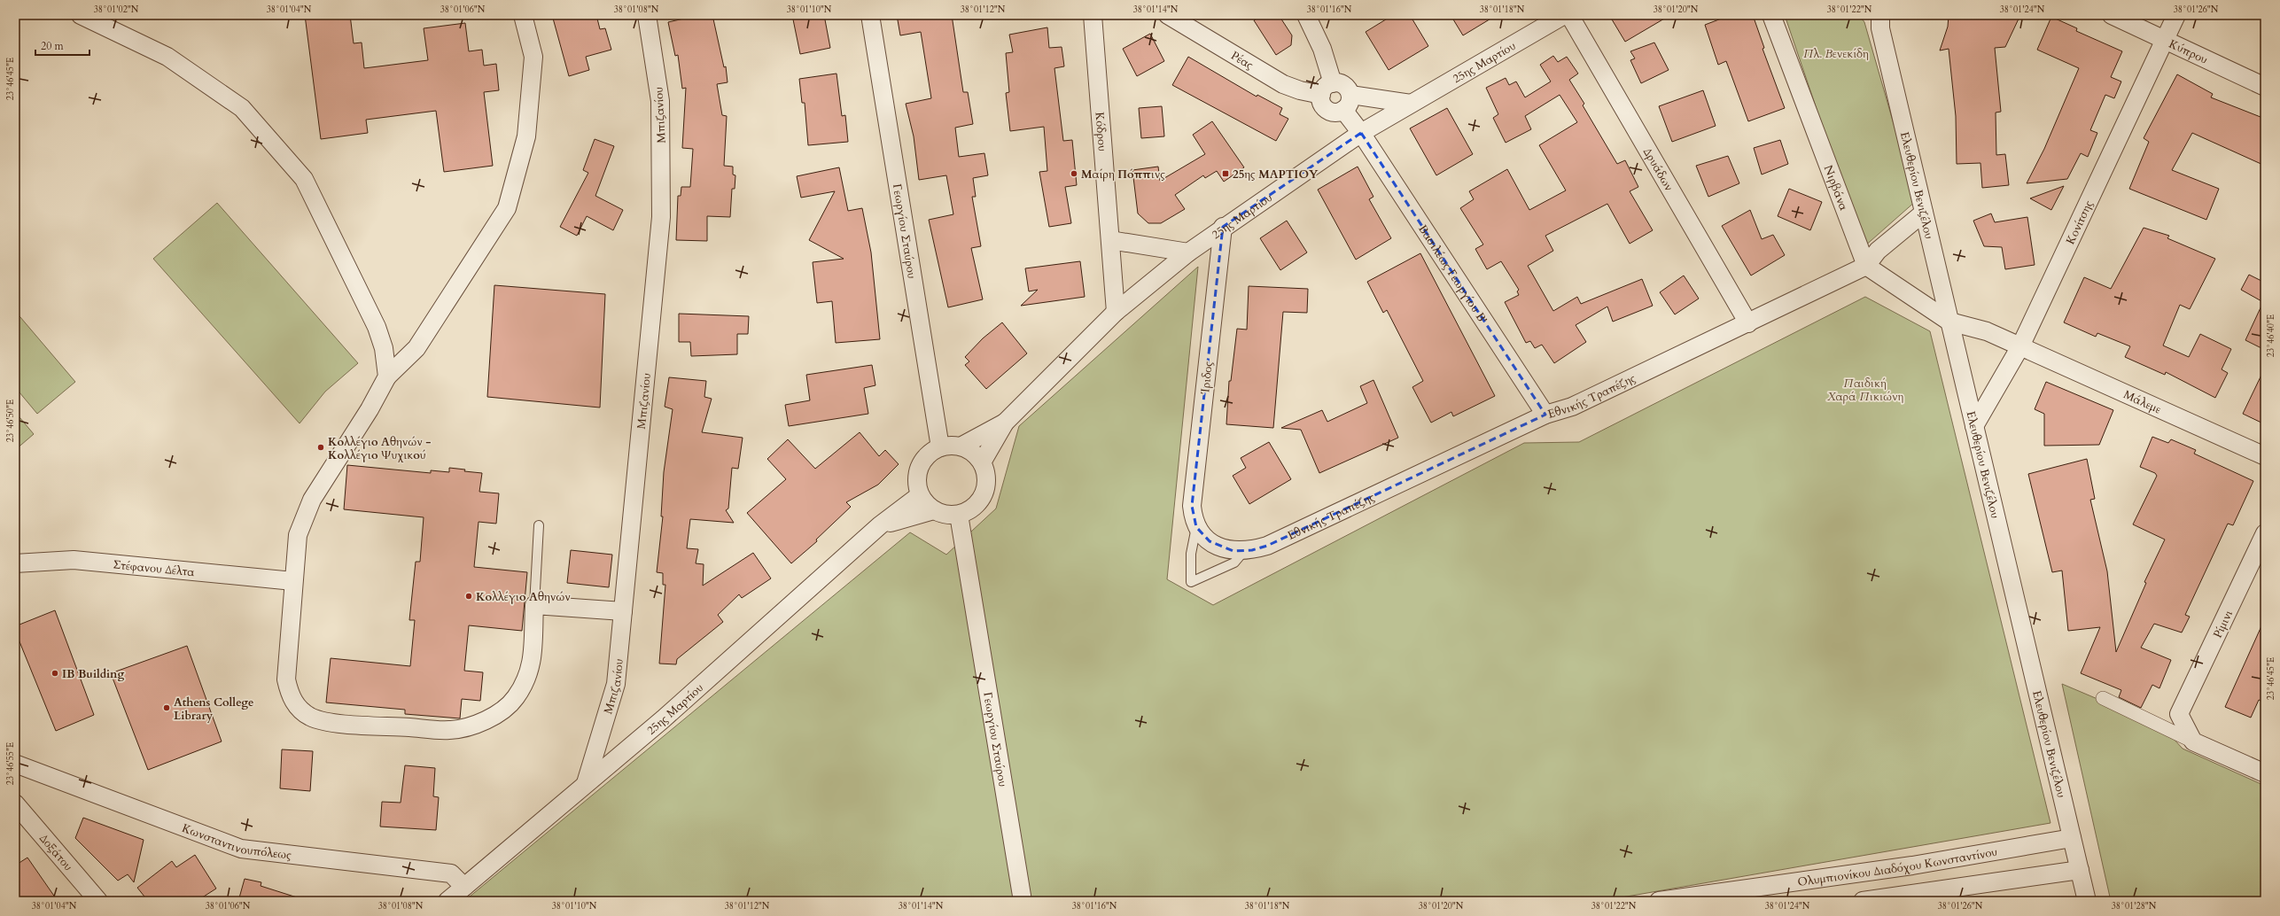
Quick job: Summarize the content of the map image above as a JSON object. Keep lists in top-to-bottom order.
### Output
{
  "streets": {
    "street": [
      "Κύπρου",
      "Ρέας",
      "25ης Μαρτίου",
      "Μπιζανίου",
      "Κόδρου",
      "Δρυάδων",
      "Ελευθερίου Βενιζέλου",
      "Νιρβάνα",
      "Κονίτσης",
      "Γεωργίου Σταύρου",
      "Βασιλέως Γεωργίου Β'",
      "Ίριδος",
      "Εθνικής Τραπέζης",
      "Μάλεμε",
      "Στέφανου Δέλτα",
      "Ρίμινι",
      "Κωνσταντινουπόλεως",
      "Δοξάτου",
      "Ολυμπιονίκου Διαδόχου Κωνσταντίνου"
    ]
  },
  "crossings": [
    ["Κύπρου", "Κονίτσης"],
    ["Ρέας", "Βασιλέως Γεωργίου Β'"],
    ["25ης Μαρτίου", "Μπιζανίου"],
    ["25ης Μαρτίου", "Κόδρου"],
    ["25ης Μαρτίου", "Γεωργίου Σταύρου"],
    ["25ης Μαρτίου", "Βασιλέως Γεωργίου Β'"],
    ["25ης Μαρτίου", "Ίριδος"],
    ["25ης Μαρτίου", "Κωνσταντινουπόλεως"],
    ["Δρυάδων", "Εθνικής Τραπέζης"],
    ["Ελευθερίου Βενιζέλου", "Κονίτσης"],
    ["Ελευθερίου Βενιζέλου", "Εθνικής Τραπέζης"],
    ["Ελευθερίου Βενιζέλου", "Μάλεμε"],
    ["Ελευθερίου Βενιζέλου", "Ολυμπιονίκου Διαδόχου Κωνσταντίνου"],
    ["Νιρβάνα", "Εθνικής Τραπέζης"],
    ["Κονίτσης", "Μάλεμε"],
    ["Βασιλέως Γεωργίου Β'", "Εθνικής Τραπέζης"],
    ["Ίριδος", "Εθνικής Τραπέζης"]
  ],
  "parks": ["Πλ. Βενεκίδη", "Παιδική Χαρά Πικιώνη"],
  "places": {
    "other": [
      "Μαίρη Πόππινς",
      "Κολλέγιο Αθηνών - Κολλέγιο Ψυχικού",
      "Κολλέγιο Αθηνών",
      "IB Building",
      "Athens College Library"
    ],
    "transit": ["25ης ΜΑΡΤΙΟΥ"]
  },
  "scale_bar": "20 m",
  "coordinates": [
    "38°01'02\"N",
    "38°01'04\"N",
    "38°01'06\"N",
    "38°01'08\"N",
    "38°01'10\"N",
    "38°01'12\"N",
    "38°01'14\"N",
    "38°01'16\"N",
    "38°01'18\"N",
    "38°01'20\"N",
    "38°01'22\"N",
    "38°01'24\"N",
    "38°01'26\"N",
    "23°46'45\"E",
    "23°46'40\"E",
    "23°46'50\"E",
    "23°46'55\"E",
    "38°01'28\"N"
  ]
}
